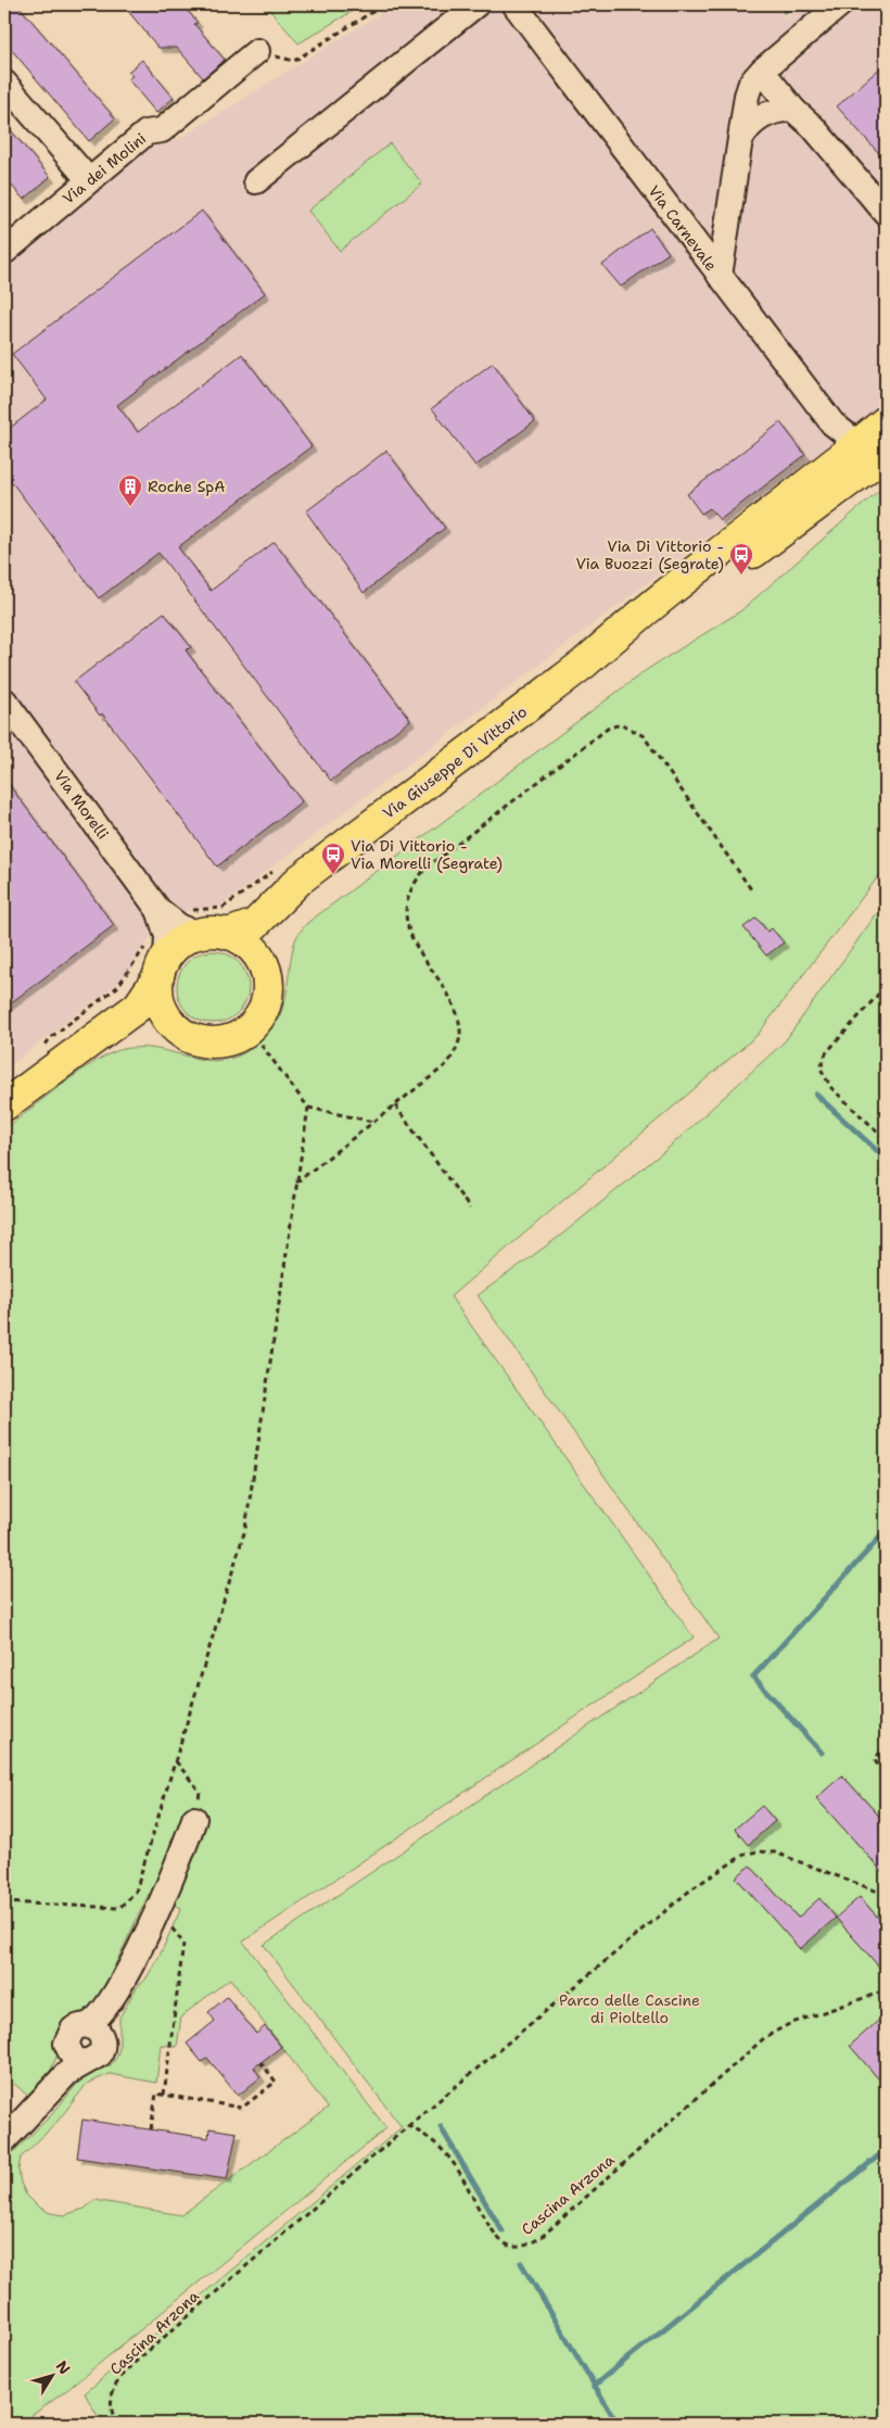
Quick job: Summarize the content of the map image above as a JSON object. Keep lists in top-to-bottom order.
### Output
{
  "streets": {
    "main road": ["Via Giuseppe Di Vittorio"],
    "street": ["Via dei Molini", "Via Carnevale", "Via Morelli"],
    "path": ["Cascina Arzona"]
  },
  "crossings": [
    ["Via Carnevale", "Via Giuseppe Di Vittorio"],
    ["Via Giuseppe Di Vittorio", "Via Morelli"]
  ],
  "parks": ["Parco delle Cascine di Pioltello"],
  "places": {
    "building": ["Roche SpA"],
    "bus stop": ["Via Di Vittorio - Via Buozzi (Segrate)", "Via Di Vittorio - Via Morelli (Segrate)"]
  },
  "north": "top right"
}
